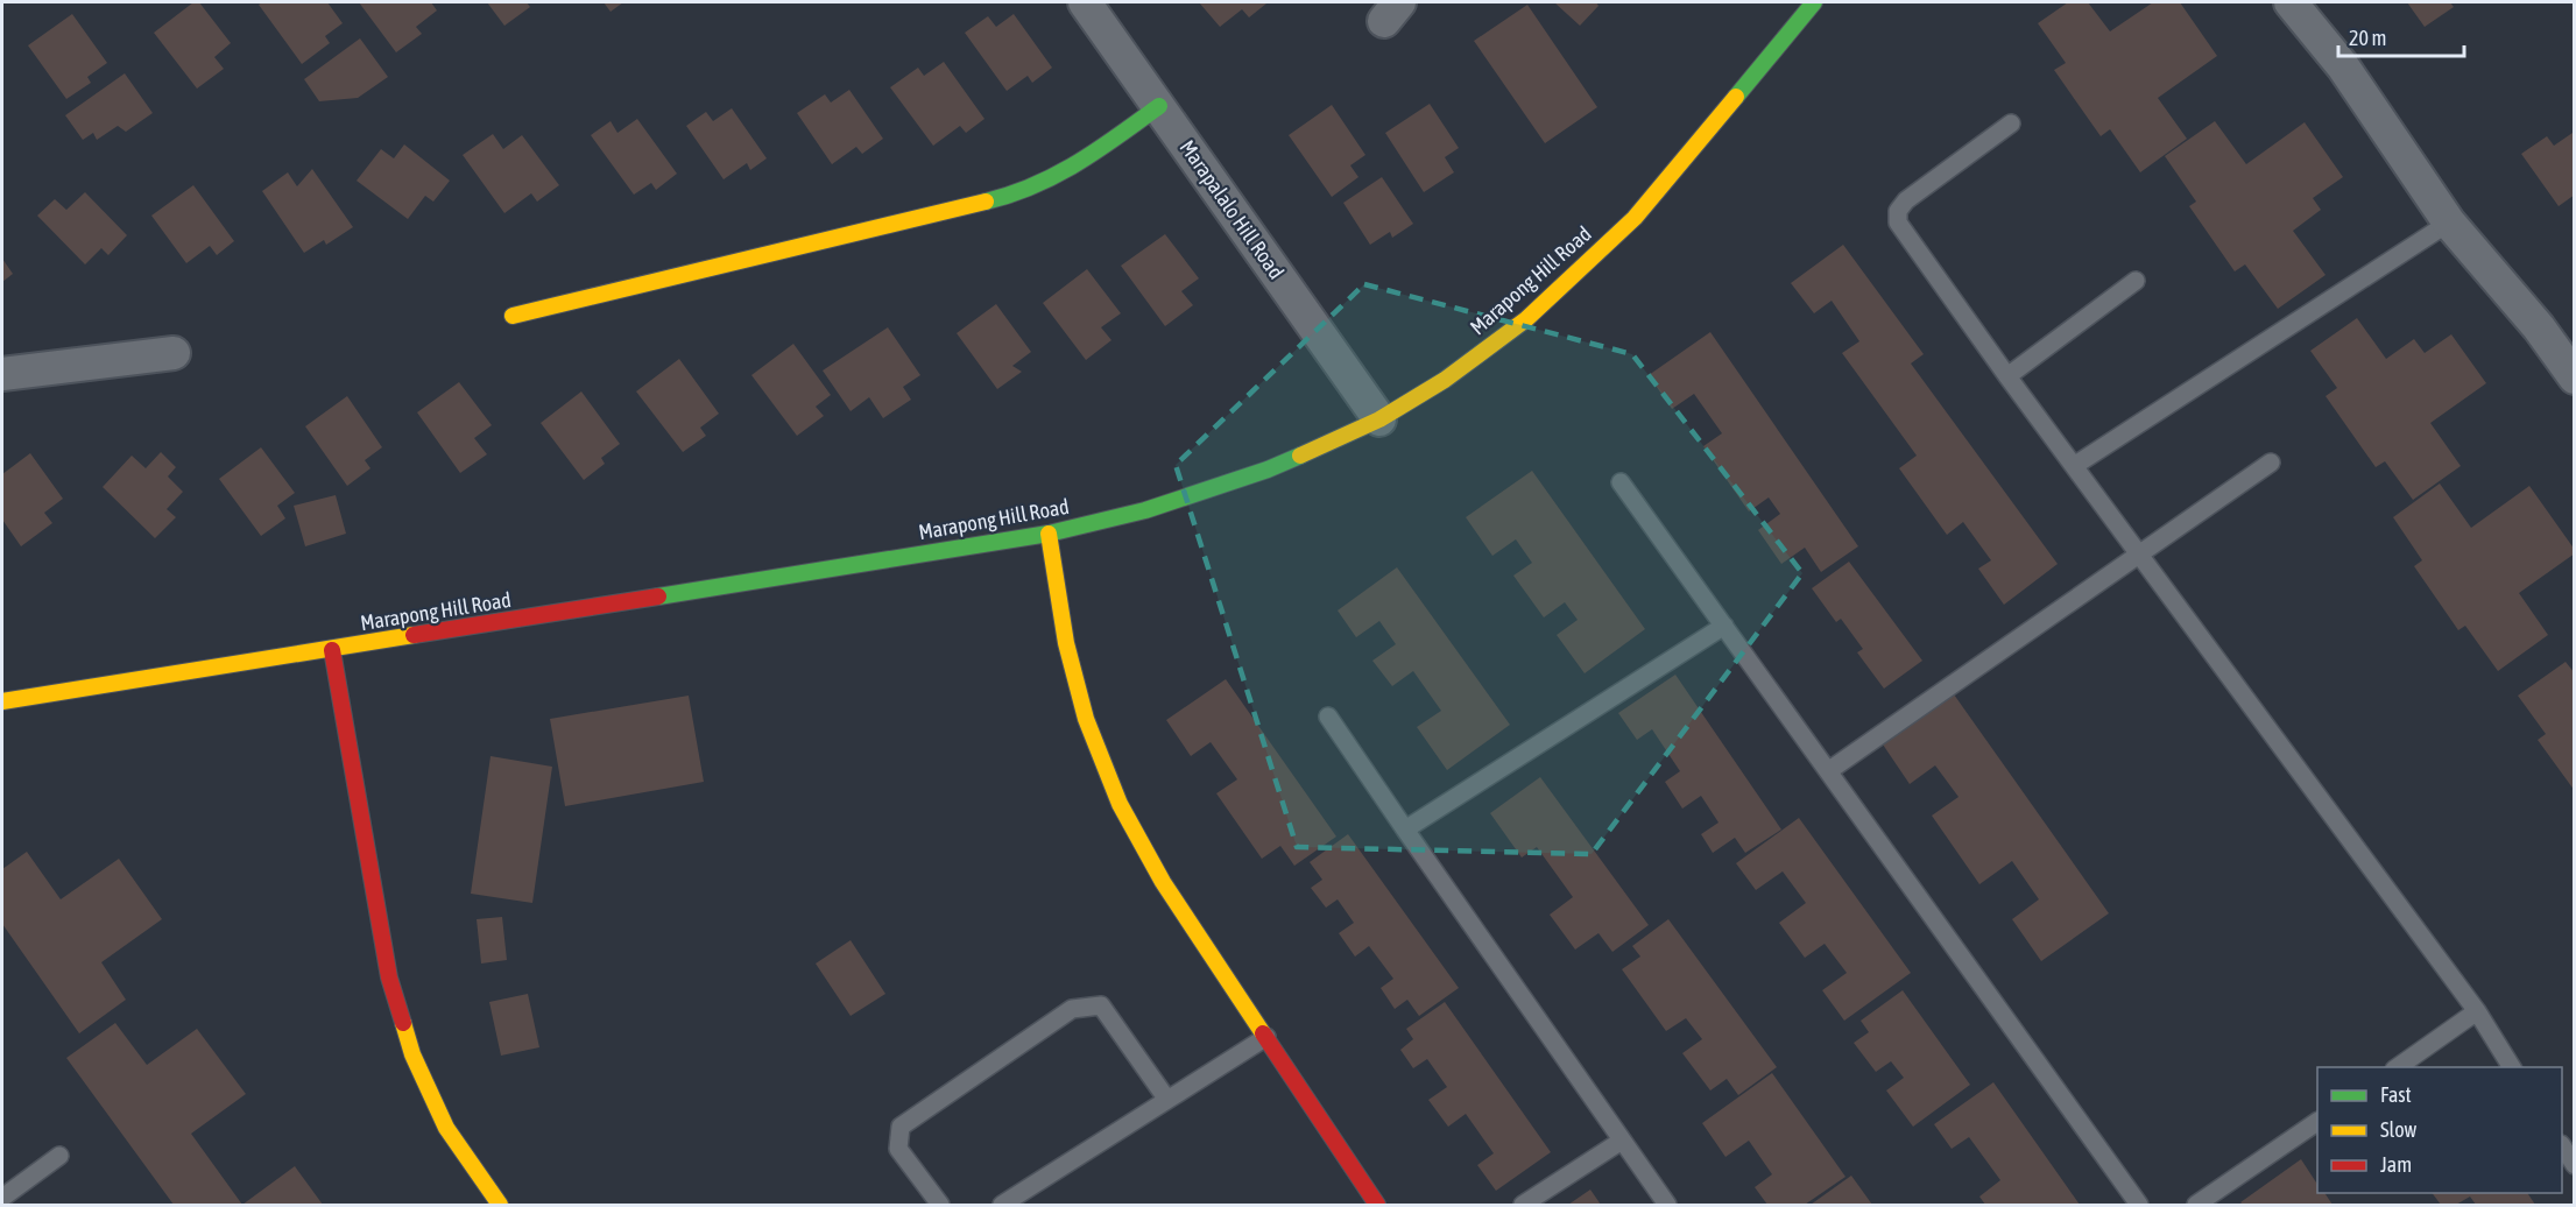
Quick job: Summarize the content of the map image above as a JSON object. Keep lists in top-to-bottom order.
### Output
{
  "streets": {
    "street": ["Marapalalo Hill Road", "Marapong Hill Road"]
  },
  "crossings": [
    ["Marapalalo Hill Road", "Marapong Hill Road"]
  ],
  "legend": ["Fast", "Slow", "Jam"],
  "scale_bar": "20 m"
}
